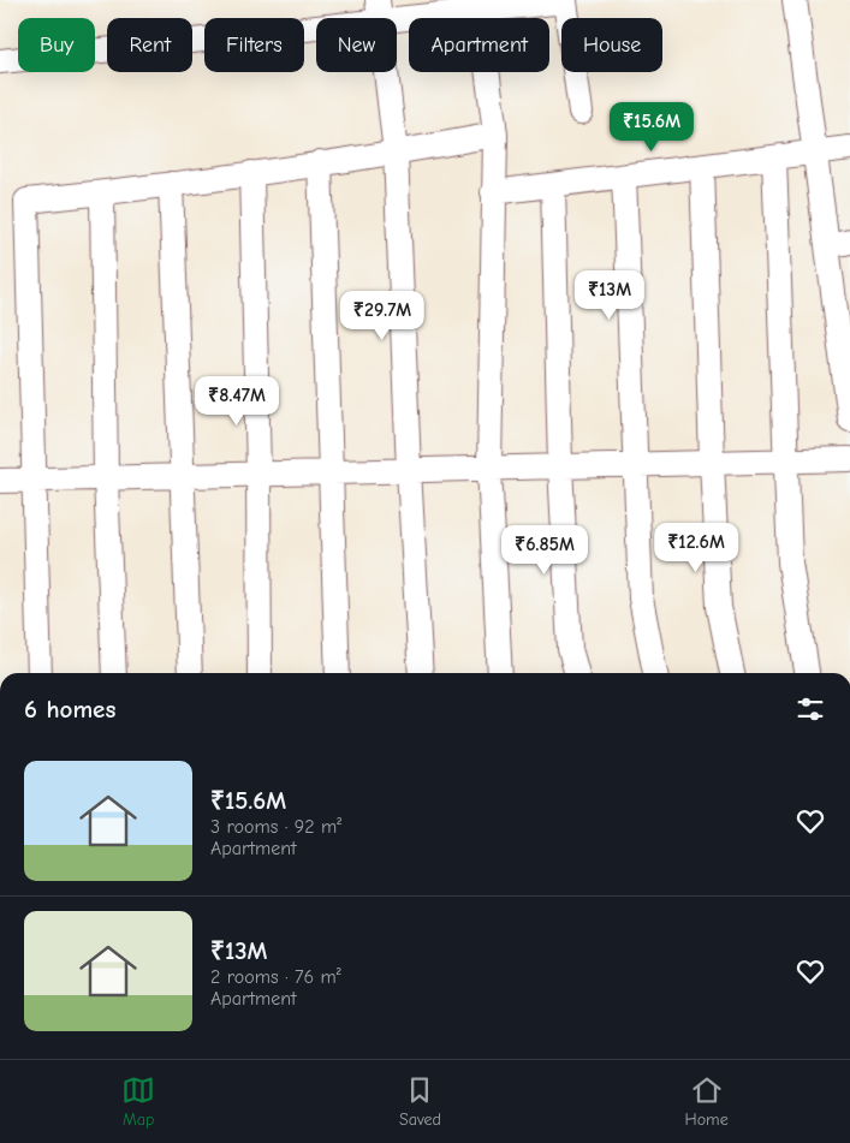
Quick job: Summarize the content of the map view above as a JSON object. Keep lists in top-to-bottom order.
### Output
{
  "page": {
    "chip": [
      "Buy",
      "Rent",
      "Filters",
      "New",
      "Apartment",
      "House"
    ],
    "price": [
      "₹15.6M",
      "₹13M",
      "₹29.7M",
      "₹8.47M",
      "₹12.6M",
      "₹6.85M"
    ],
    "heading": "6 homes",
    "list": [
      {
        "name": "₹15.6M",
        "note": "3 rooms · 92 m² · Apartment"
      },
      {
        "name": "₹13M",
        "note": "2 rooms · 76 m² · Apartment"
      }
    ],
    "tabs": ["Map", "Saved", "Home"]
  }
}
